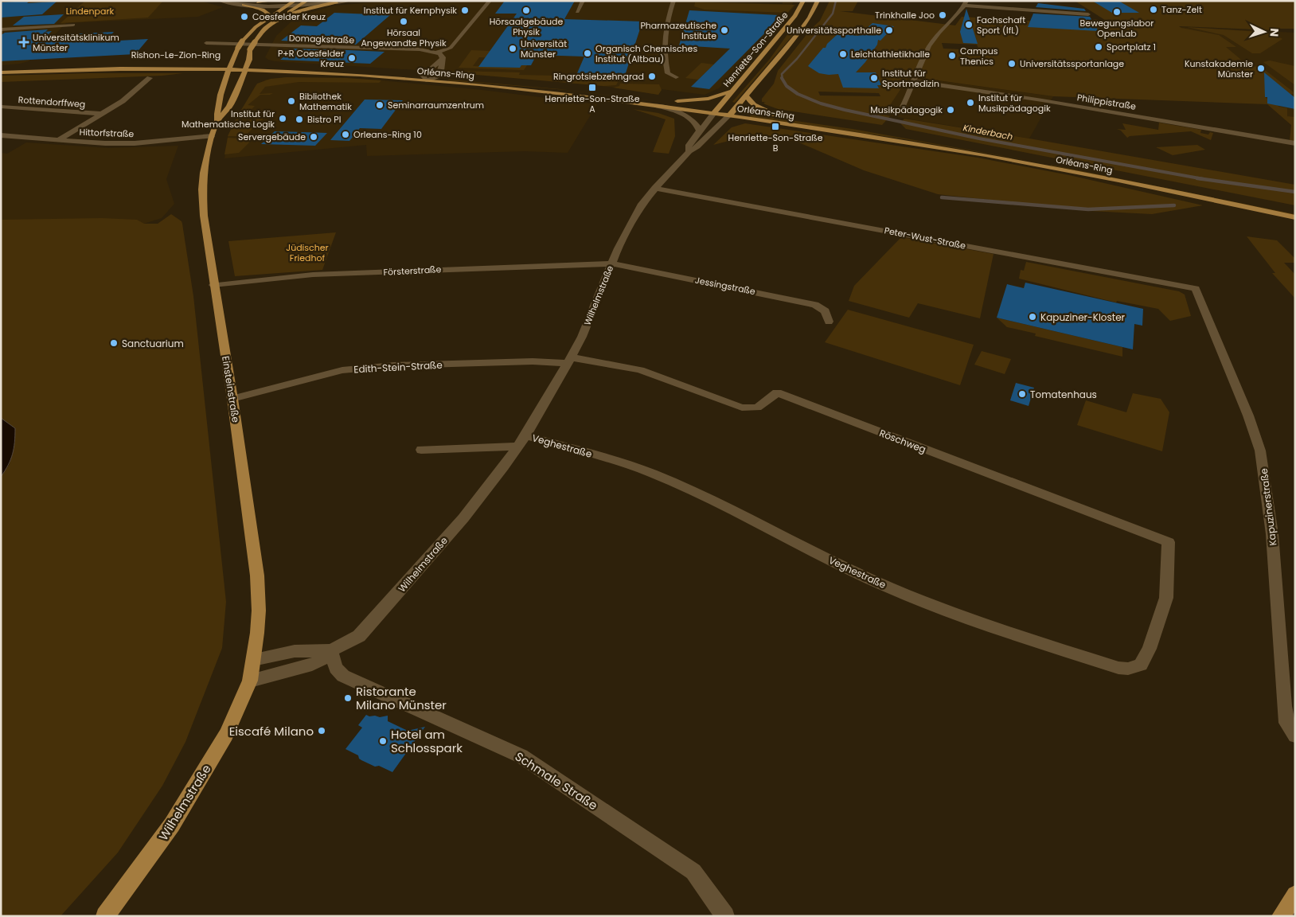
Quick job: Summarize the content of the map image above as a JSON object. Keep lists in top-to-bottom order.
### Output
{
  "streets": {
    "main road": [
      "Henriette-Son-Straße",
      "Rishon-Le-Zion-Ring",
      "Orléans-Ring",
      "Wilhelmstraße",
      "Einsteinstraße"
    ],
    "street": [
      "Domagkstraße",
      "Rottendorffweg",
      "Philippistraße",
      "Hittorfstraße",
      "Peter-Wust-Straße",
      "Försterstraße",
      "Jessingstraße",
      "Edith-Stein-Straße",
      "Röschweg",
      "Veghestraße",
      "Kapuzinerstraße",
      "Schmale Straße"
    ]
  },
  "crossings": [
    ["Henriette-Son-Straße", "Orléans-Ring"],
    ["Henriette-Son-Straße", "Wilhelmstraße"],
    ["Rishon-Le-Zion-Ring", "Orléans-Ring"],
    ["Rishon-Le-Zion-Ring", "Einsteinstraße"],
    ["Orléans-Ring", "Wilhelmstraße"],
    ["Orléans-Ring", "Einsteinstraße"],
    ["Rottendorffweg", "Hittorfstraße"],
    ["Hittorfstraße", "Einsteinstraße"],
    ["Peter-Wust-Straße", "Wilhelmstraße"],
    ["Peter-Wust-Straße", "Kapuzinerstraße"],
    ["Försterstraße", "Jessingstraße"],
    ["Försterstraße", "Wilhelmstraße"],
    ["Försterstraße", "Einsteinstraße"],
    ["Jessingstraße", "Wilhelmstraße"],
    ["Wilhelmstraße", "Edith-Stein-Straße"],
    ["Wilhelmstraße", "Einsteinstraße"],
    ["Wilhelmstraße", "Röschweg"],
    ["Wilhelmstraße", "Veghestraße"],
    ["Wilhelmstraße", "Schmale Straße"],
    ["Edith-Stein-Straße", "Einsteinstraße"],
    ["Edith-Stein-Straße", "Röschweg"],
    ["Röschweg", "Veghestraße"]
  ],
  "water": ["Kinderbach"],
  "parks": ["Lindenpark", "Jüdischer Friedhof"],
  "places": {
    "other": [
      "Tanz-Zelt",
      "Institut für Kernphysik",
      "Hörsaalgebäude Physik",
      "Bewegungslabor OpenLab",
      "Trinkhalle Joo",
      "Coesfelder Kreuz",
      "Hörsaal Angewandte Physik",
      "Fachschaft Sport (IfL)",
      "Pharmazeutische Institute",
      "Universitätssporthalle",
      "Sportplatz 1",
      "Universität Münster",
      "Organisch Chemisches Institut (Altbau)",
      "Leichtathletikhalle",
      "Campus Thenics",
      "P+R Coesfelder Kreuz",
      "Universitätssportanlage",
      "Kunstakademie Münster",
      "Ringrotsiebzehngrad",
      "Institut für Sportmedizin",
      "Bibliothek Mathematik",
      "Institut für Musikpädagogik",
      "Seminarraumzentrum",
      "Musikpädagogik",
      "Institut für Mathematische Logik",
      "Bistro PI",
      "Orleans-Ring 10",
      "Servergebäude",
      "Kapuziner-Kloster",
      "Sanctuarium",
      "Tomatenhaus",
      "Ristorante Milano Münster",
      "Eiscafé Milano",
      "Hotel am Schlosspark"
    ],
    "health": ["Universitätsklinikum Münster"],
    "transit": ["Henriette-Son-Straße A", "Henriette-Son-Straße B"]
  },
  "north": "right"
}
